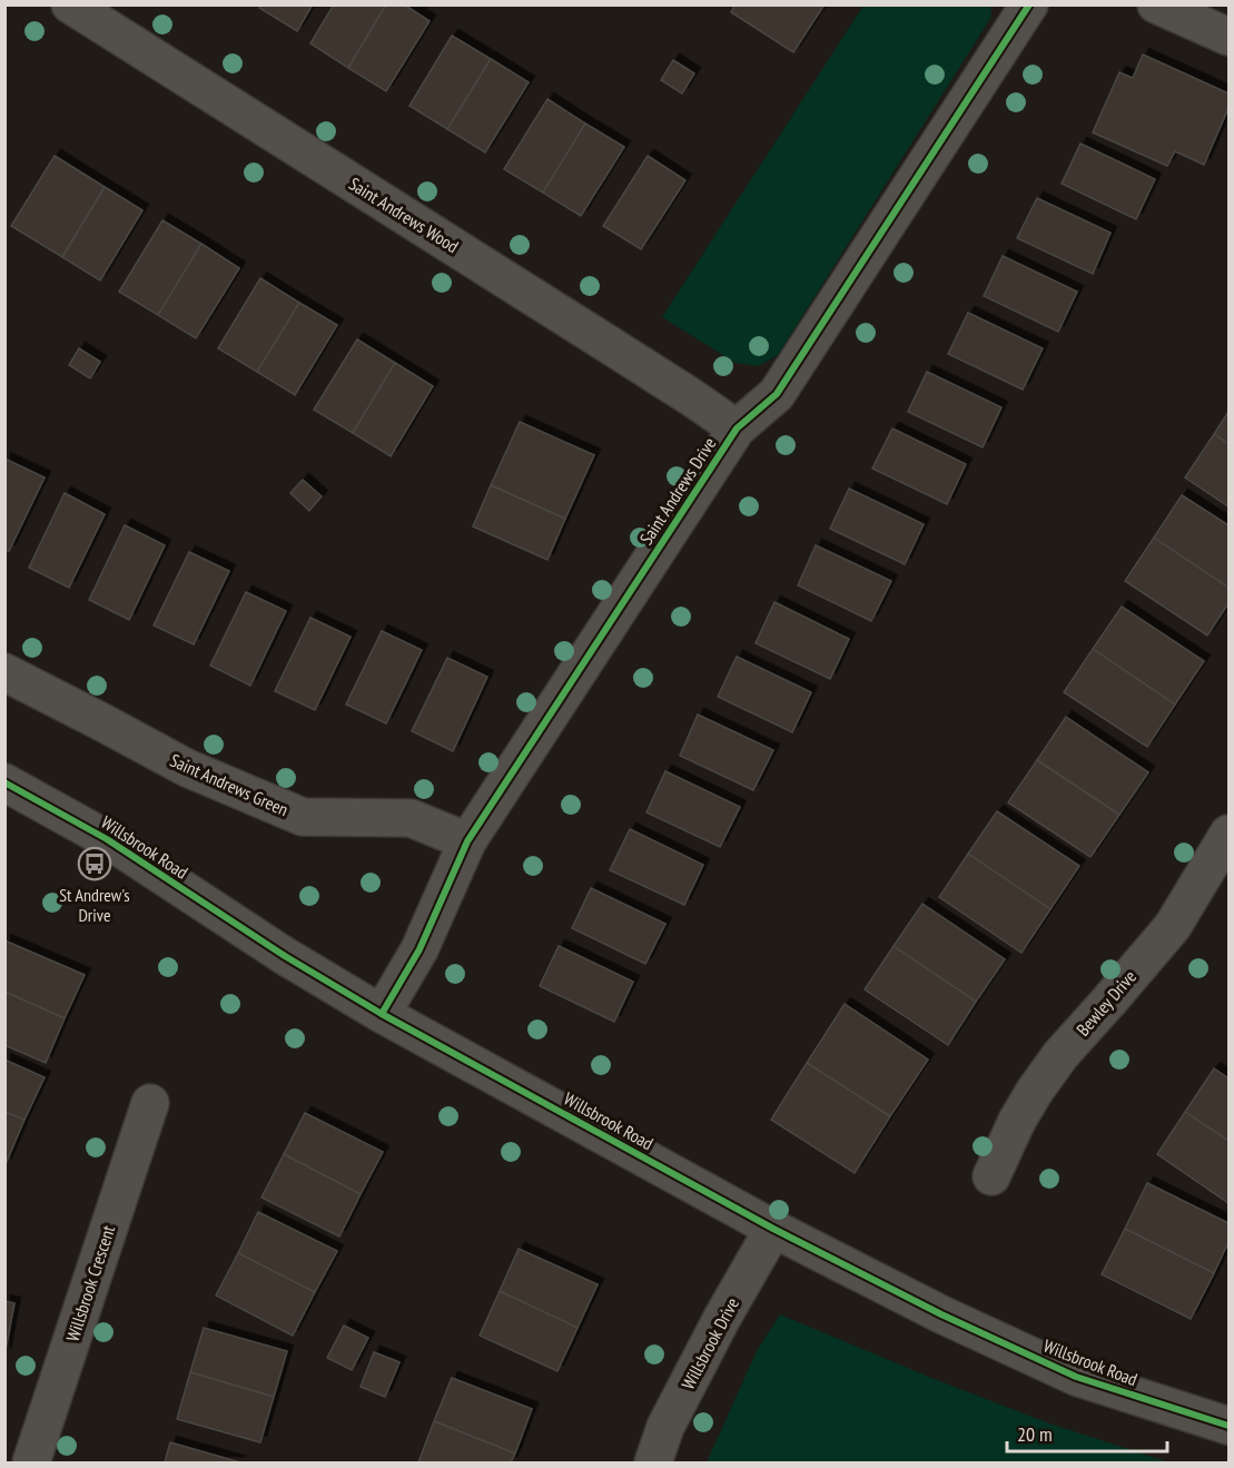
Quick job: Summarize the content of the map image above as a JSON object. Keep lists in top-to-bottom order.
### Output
{
  "streets": {
    "street": [
      "Saint Andrews Wood",
      "Saint Andrews Drive",
      "Saint Andrews Green",
      "Willsbrook Road",
      "Bewley Drive",
      "Willsbrook Crescent",
      "Willsbrook Drive"
    ]
  },
  "crossings": [
    ["Saint Andrews Wood", "Saint Andrews Drive"],
    ["Saint Andrews Drive", "Saint Andrews Green"],
    ["Saint Andrews Drive", "Willsbrook Road"],
    ["Willsbrook Road", "Willsbrook Drive"]
  ],
  "places": {
    "bus stop": ["St Andrew's Drive"]
  },
  "scale_bar": "20 m"
}
